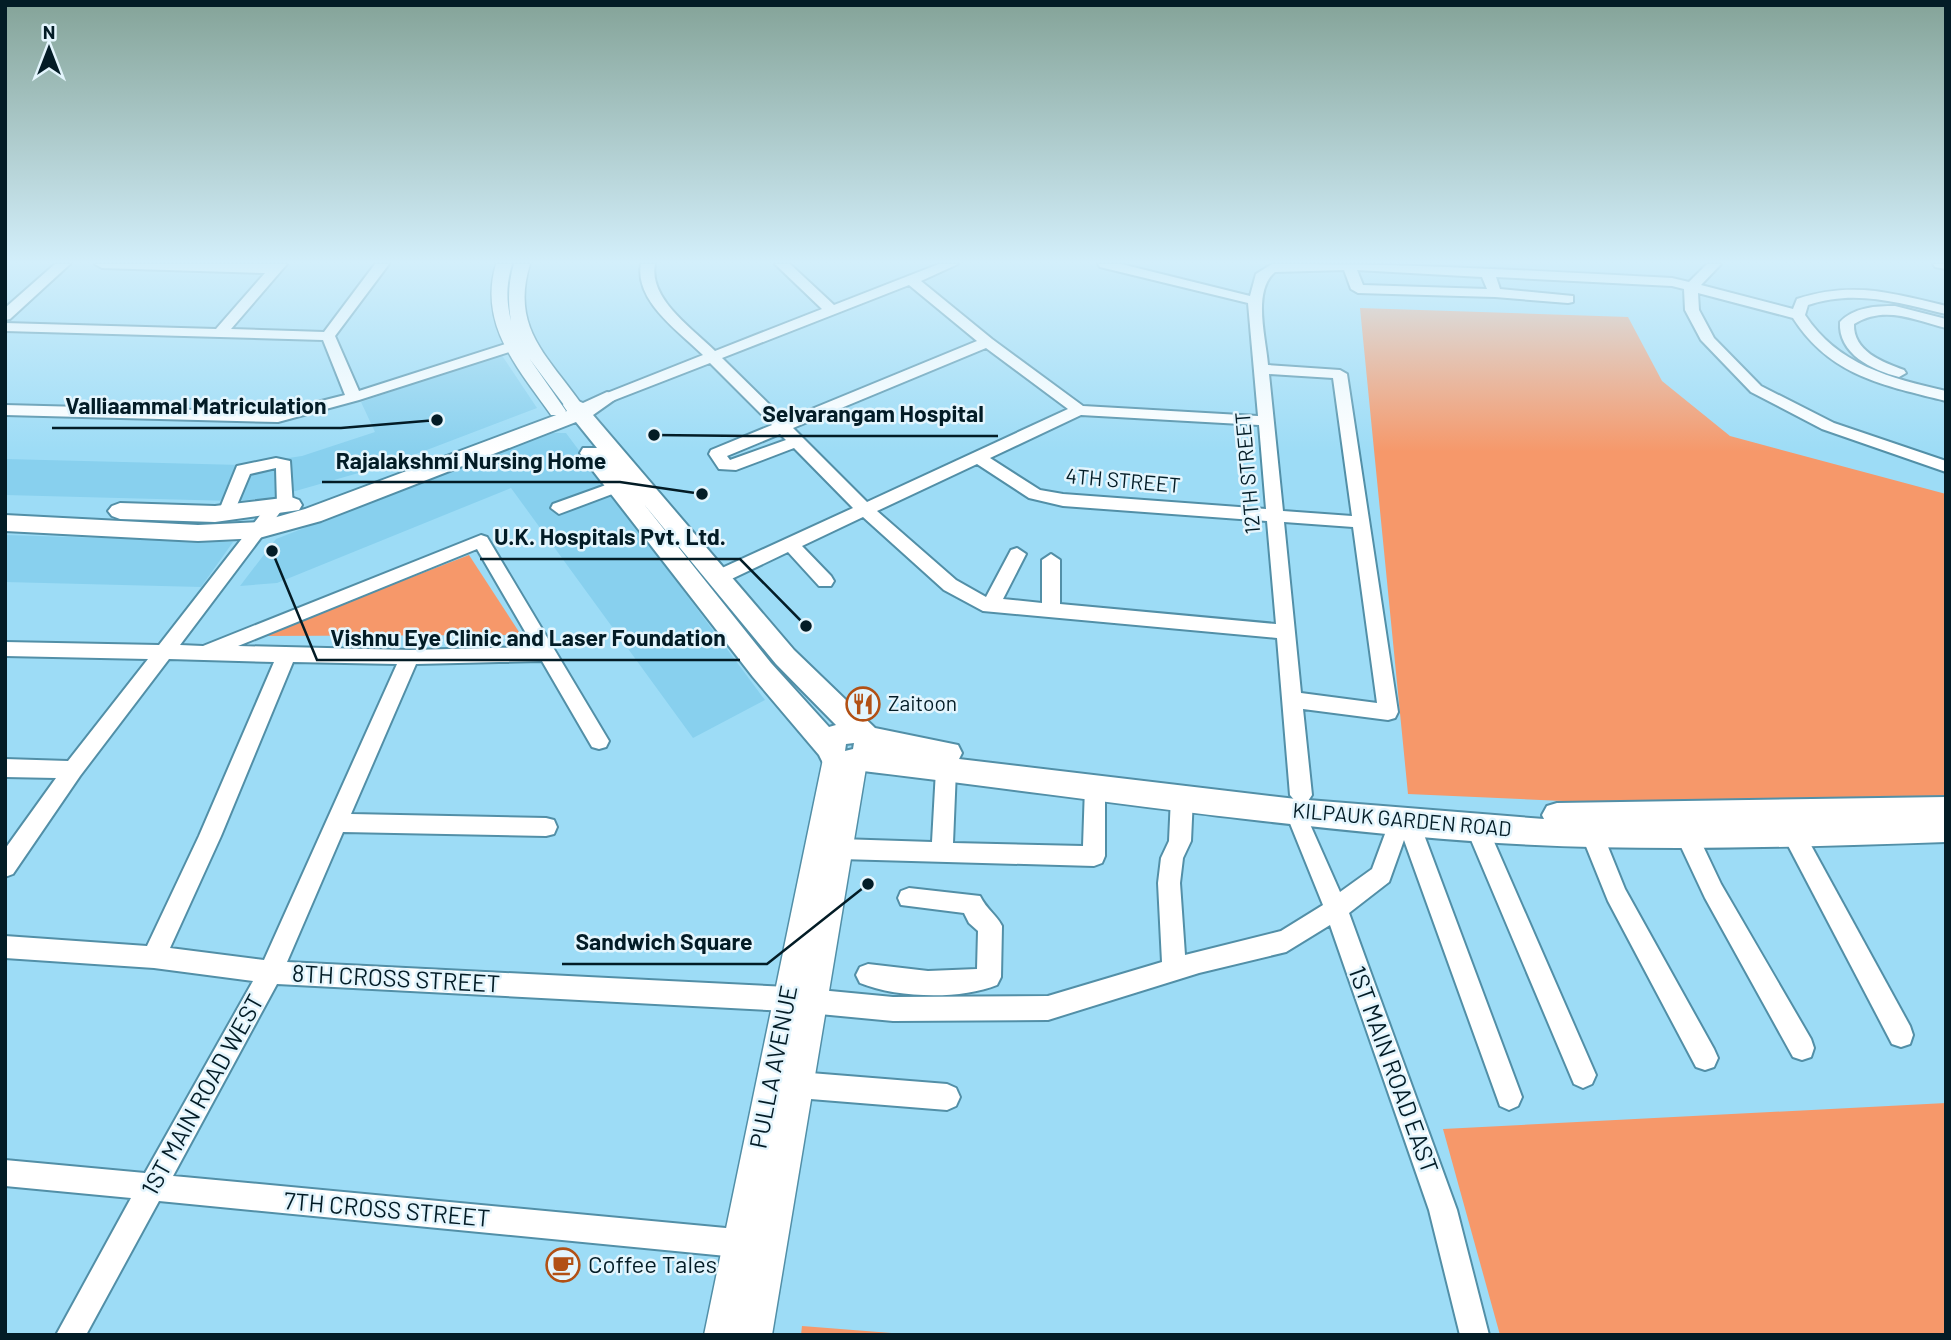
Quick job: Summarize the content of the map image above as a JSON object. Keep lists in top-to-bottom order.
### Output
{
  "streets": {
    "main road": ["KILPAUK GARDEN ROAD"],
    "street": [
      "12TH STREET",
      "4TH STREET",
      "8TH CROSS STREET",
      "PULLA AVENUE",
      "1ST MAIN ROAD EAST",
      "1ST MAIN ROAD WEST",
      "7TH CROSS STREET"
    ]
  },
  "crossings": [
    ["12TH STREET", "4TH STREET"],
    ["12TH STREET", "KILPAUK GARDEN ROAD"],
    ["12TH STREET", "1ST MAIN ROAD EAST"],
    ["KILPAUK GARDEN ROAD", "8TH CROSS STREET"],
    ["KILPAUK GARDEN ROAD", "PULLA AVENUE"],
    ["KILPAUK GARDEN ROAD", "1ST MAIN ROAD EAST"],
    ["8TH CROSS STREET", "PULLA AVENUE"],
    ["8TH CROSS STREET", "1ST MAIN ROAD EAST"],
    ["8TH CROSS STREET", "1ST MAIN ROAD WEST"],
    ["PULLA AVENUE", "7TH CROSS STREET"],
    ["1ST MAIN ROAD WEST", "7TH CROSS STREET"]
  ],
  "places": {
    "other": [
      "Valliaammal Matriculation",
      "Selvarangam Hospital",
      "Rajalakshmi Nursing Home",
      "Vishnu Eye Clinic and Laser Foundation",
      "U.K. Hospitals Pvt. Ltd.",
      "Sandwich Square"
    ],
    "restaurant": ["Zaitoon"],
    "cafe": ["Coffee Tales"]
  },
  "north": "top"
}
